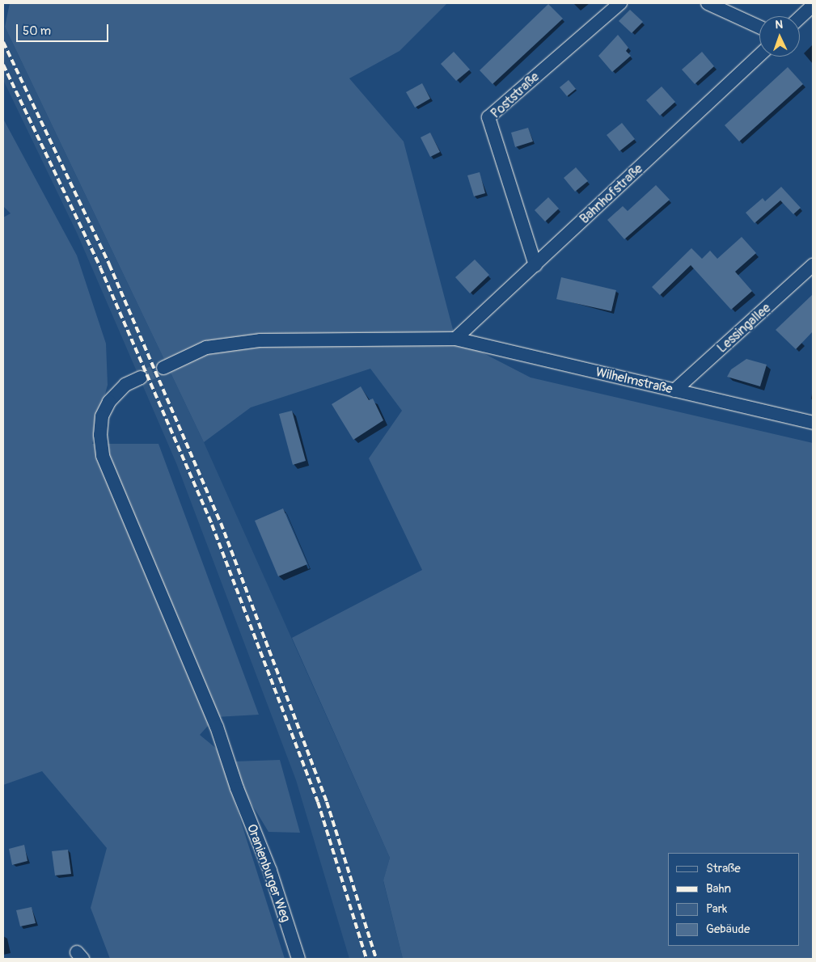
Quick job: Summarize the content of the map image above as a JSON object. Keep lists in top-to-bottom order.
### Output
{
  "streets": {
    "street": [
      "Poststraße",
      "Bahnhofstraße",
      "Lessingallee",
      "Wilhelmstraße",
      "Oranienburger Weg"
    ]
  },
  "crossings": [
    ["Poststraße", "Bahnhofstraße"],
    ["Bahnhofstraße", "Wilhelmstraße"],
    ["Lessingallee", "Wilhelmstraße"]
  ],
  "legend": [
    "Straße",
    "Bahn",
    "Park",
    "Gebäude"
  ],
  "scale_bar": "50 m",
  "north": "top"
}
